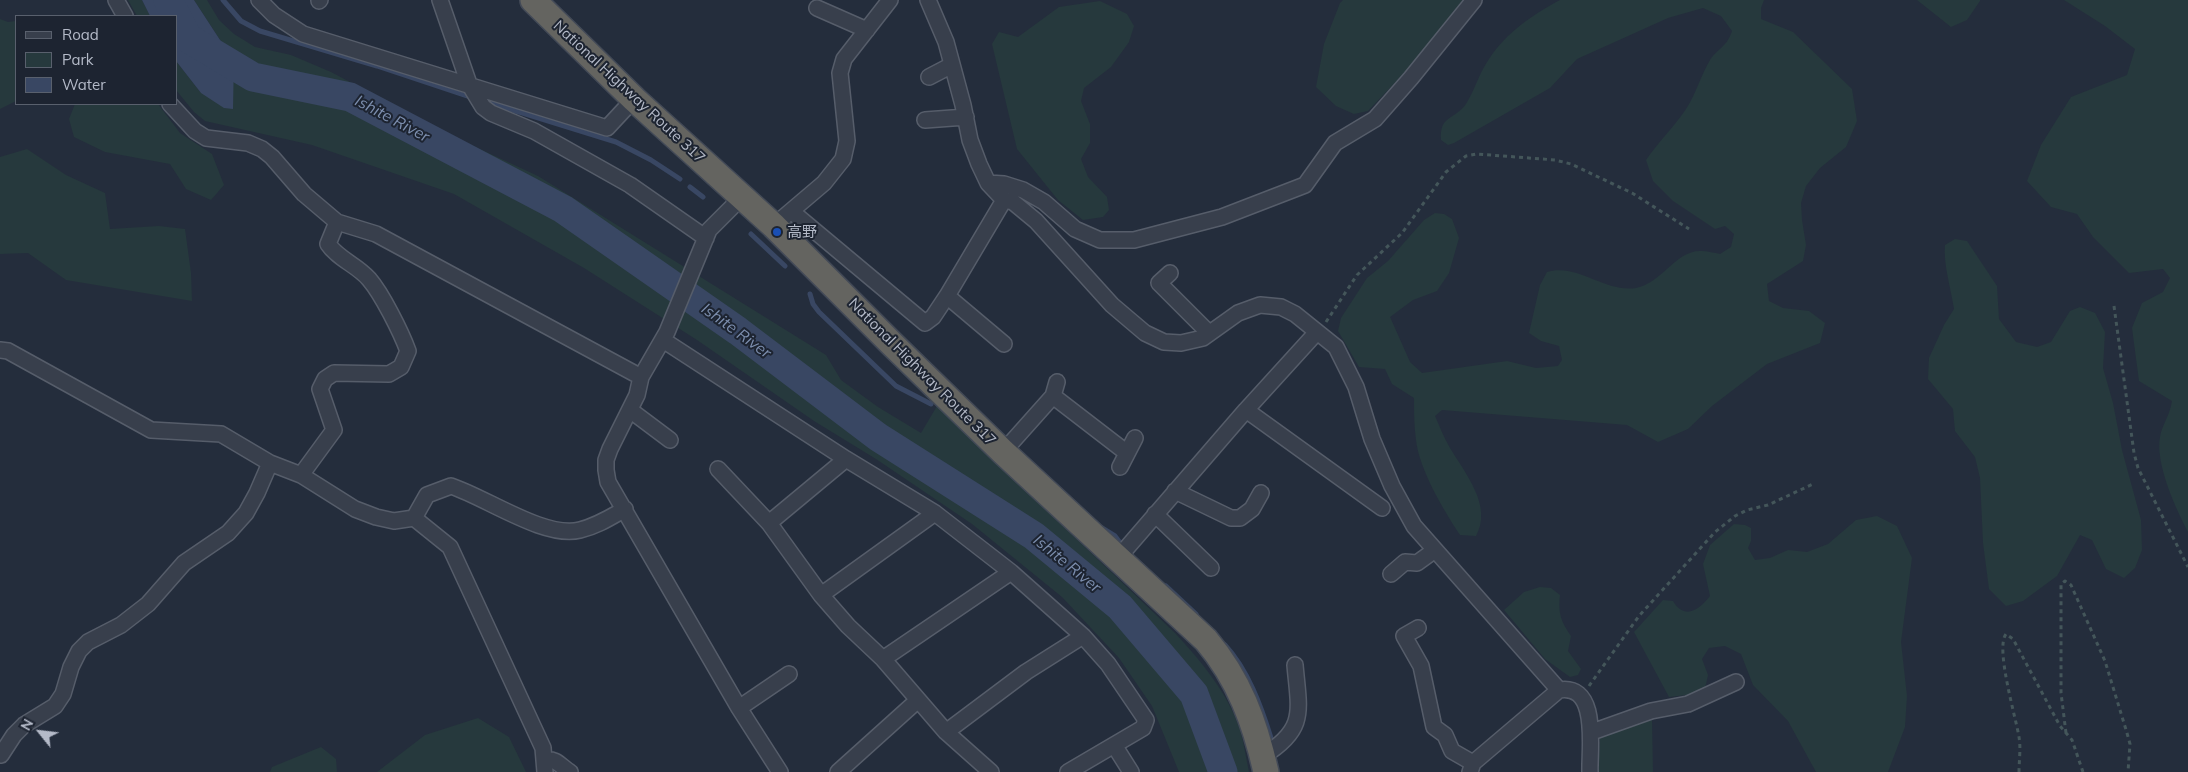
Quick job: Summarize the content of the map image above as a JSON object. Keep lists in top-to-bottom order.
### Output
{
  "streets": {
    "highway": ["National Highway Route 317"]
  },
  "water": ["Ishite River"],
  "places": ["高野"],
  "legend": ["Road", "Park", "Water"],
  "north": "top left"
}
